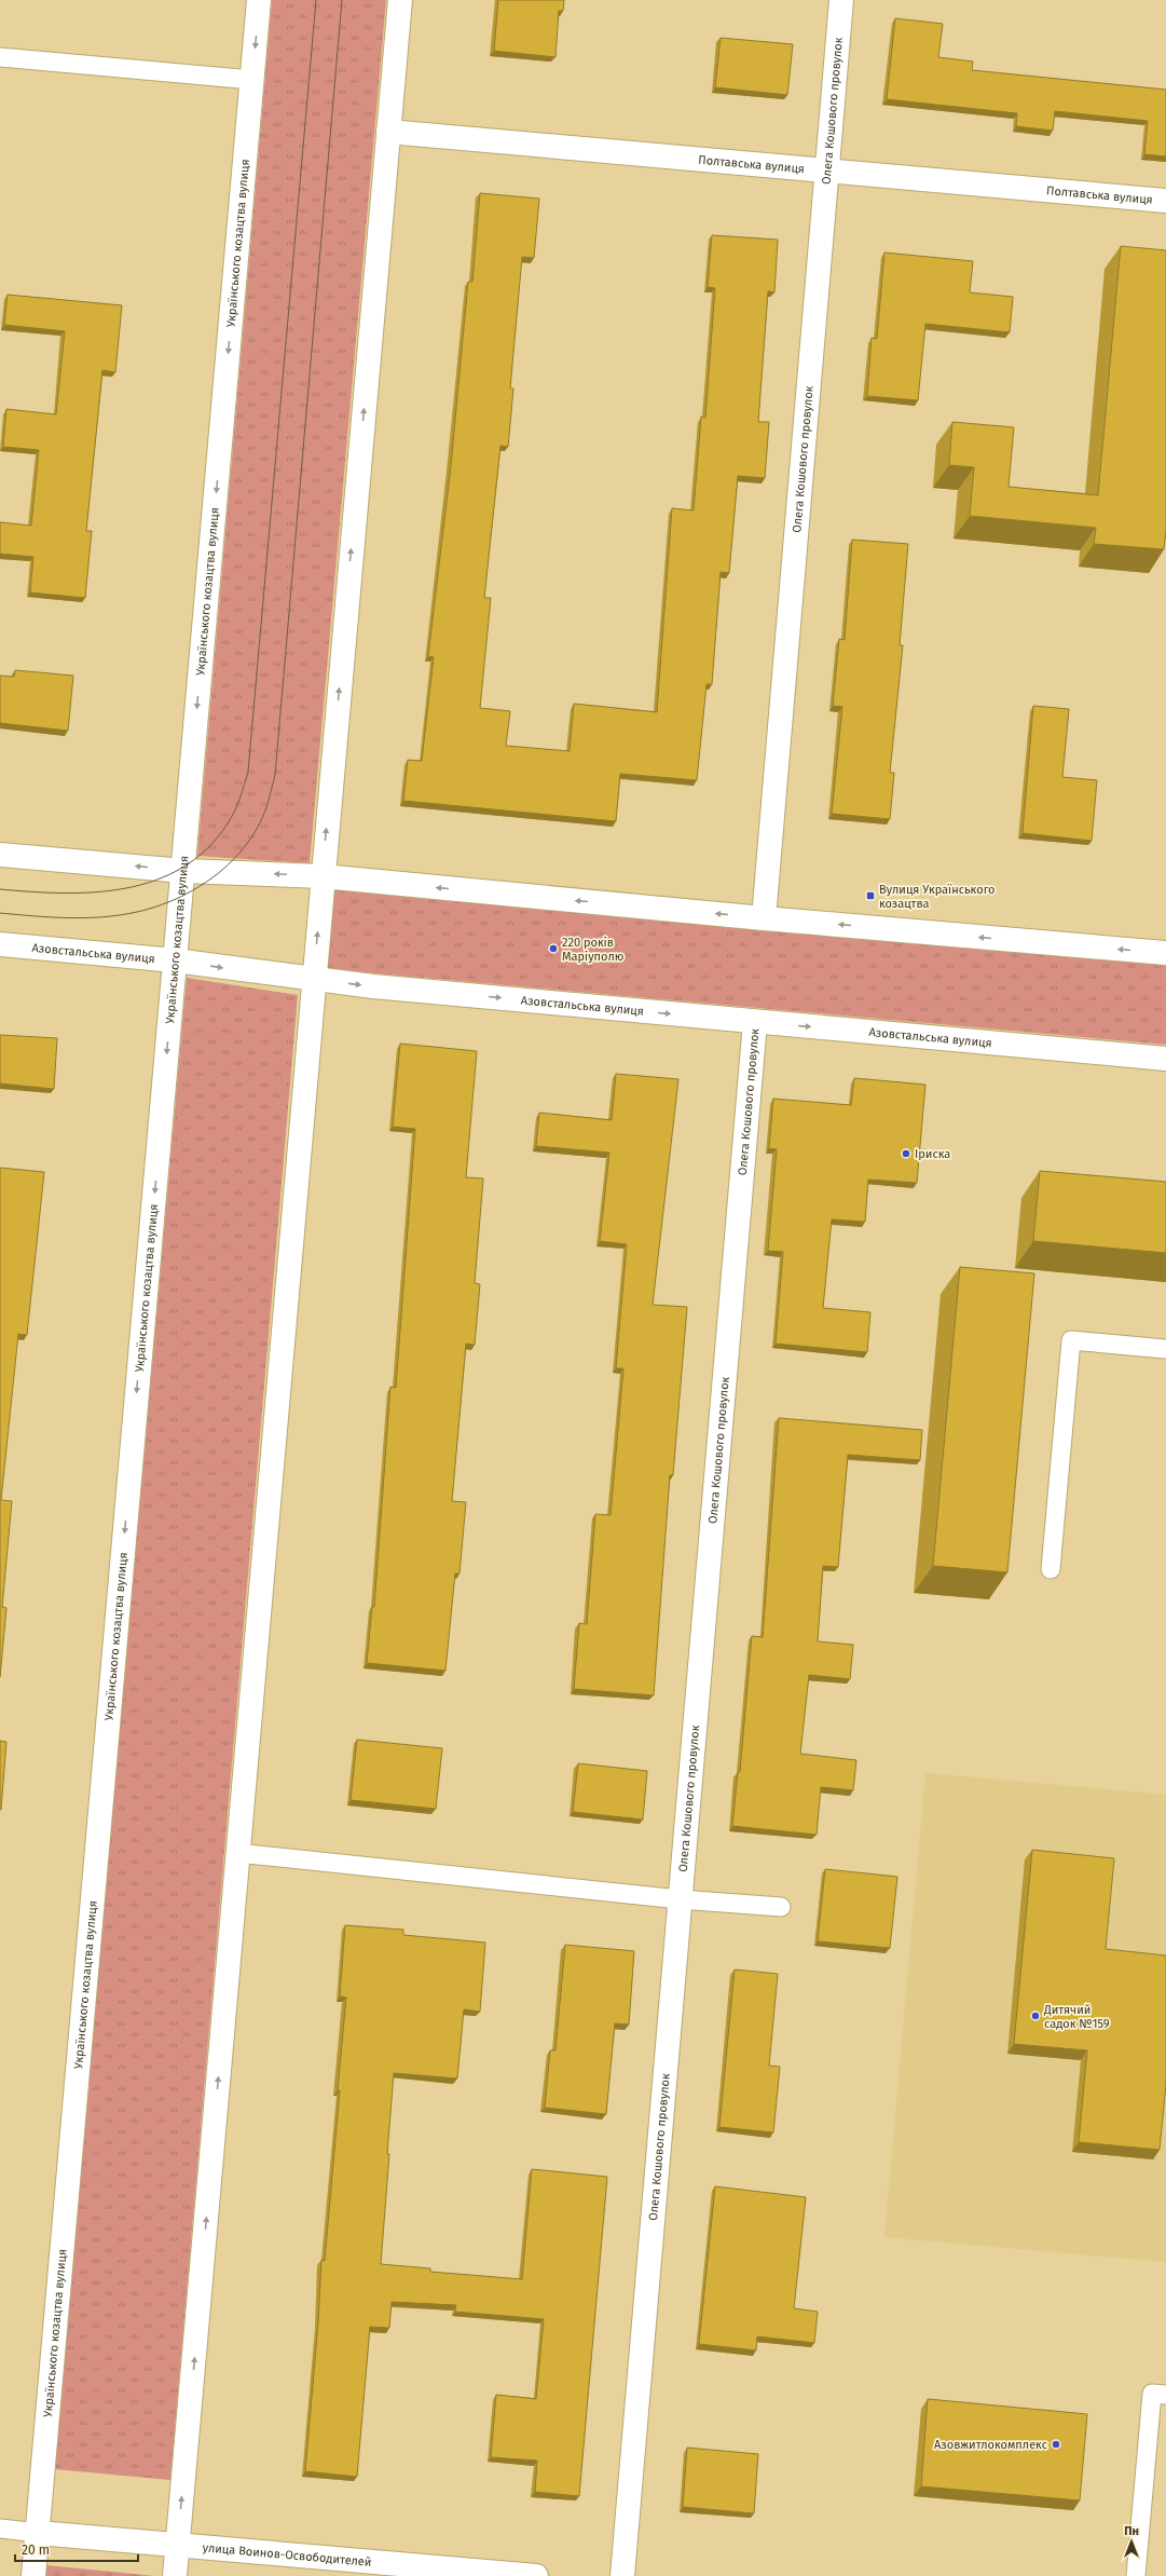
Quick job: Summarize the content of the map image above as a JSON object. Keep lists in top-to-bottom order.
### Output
{
  "streets": {
    "street": [
      "Олега Кошового провулок",
      "Полтавська вулиця",
      "Українського козацтва вулиця",
      "Азовстальська вулиця",
      "улица Воинов-Освободителей"
    ]
  },
  "crossings": [
    ["Олега Кошового провулок", "Полтавська вулиця"],
    ["Олега Кошового провулок", "Азовстальська вулиця"],
    ["Українського козацтва вулиця", "Азовстальська вулиця"],
    ["Українського козацтва вулиця", "улица Воинов-Освободителей"]
  ],
  "places": {
    "transit": ["Вулиця Українського козацтва"],
    "other": [
      "220 років Маріуполю",
      "Іриска",
      "Дитячий садок №159",
      "Азовжитлокомплекс"
    ]
  },
  "scale_bar": "20 m",
  "north": "top"
}
